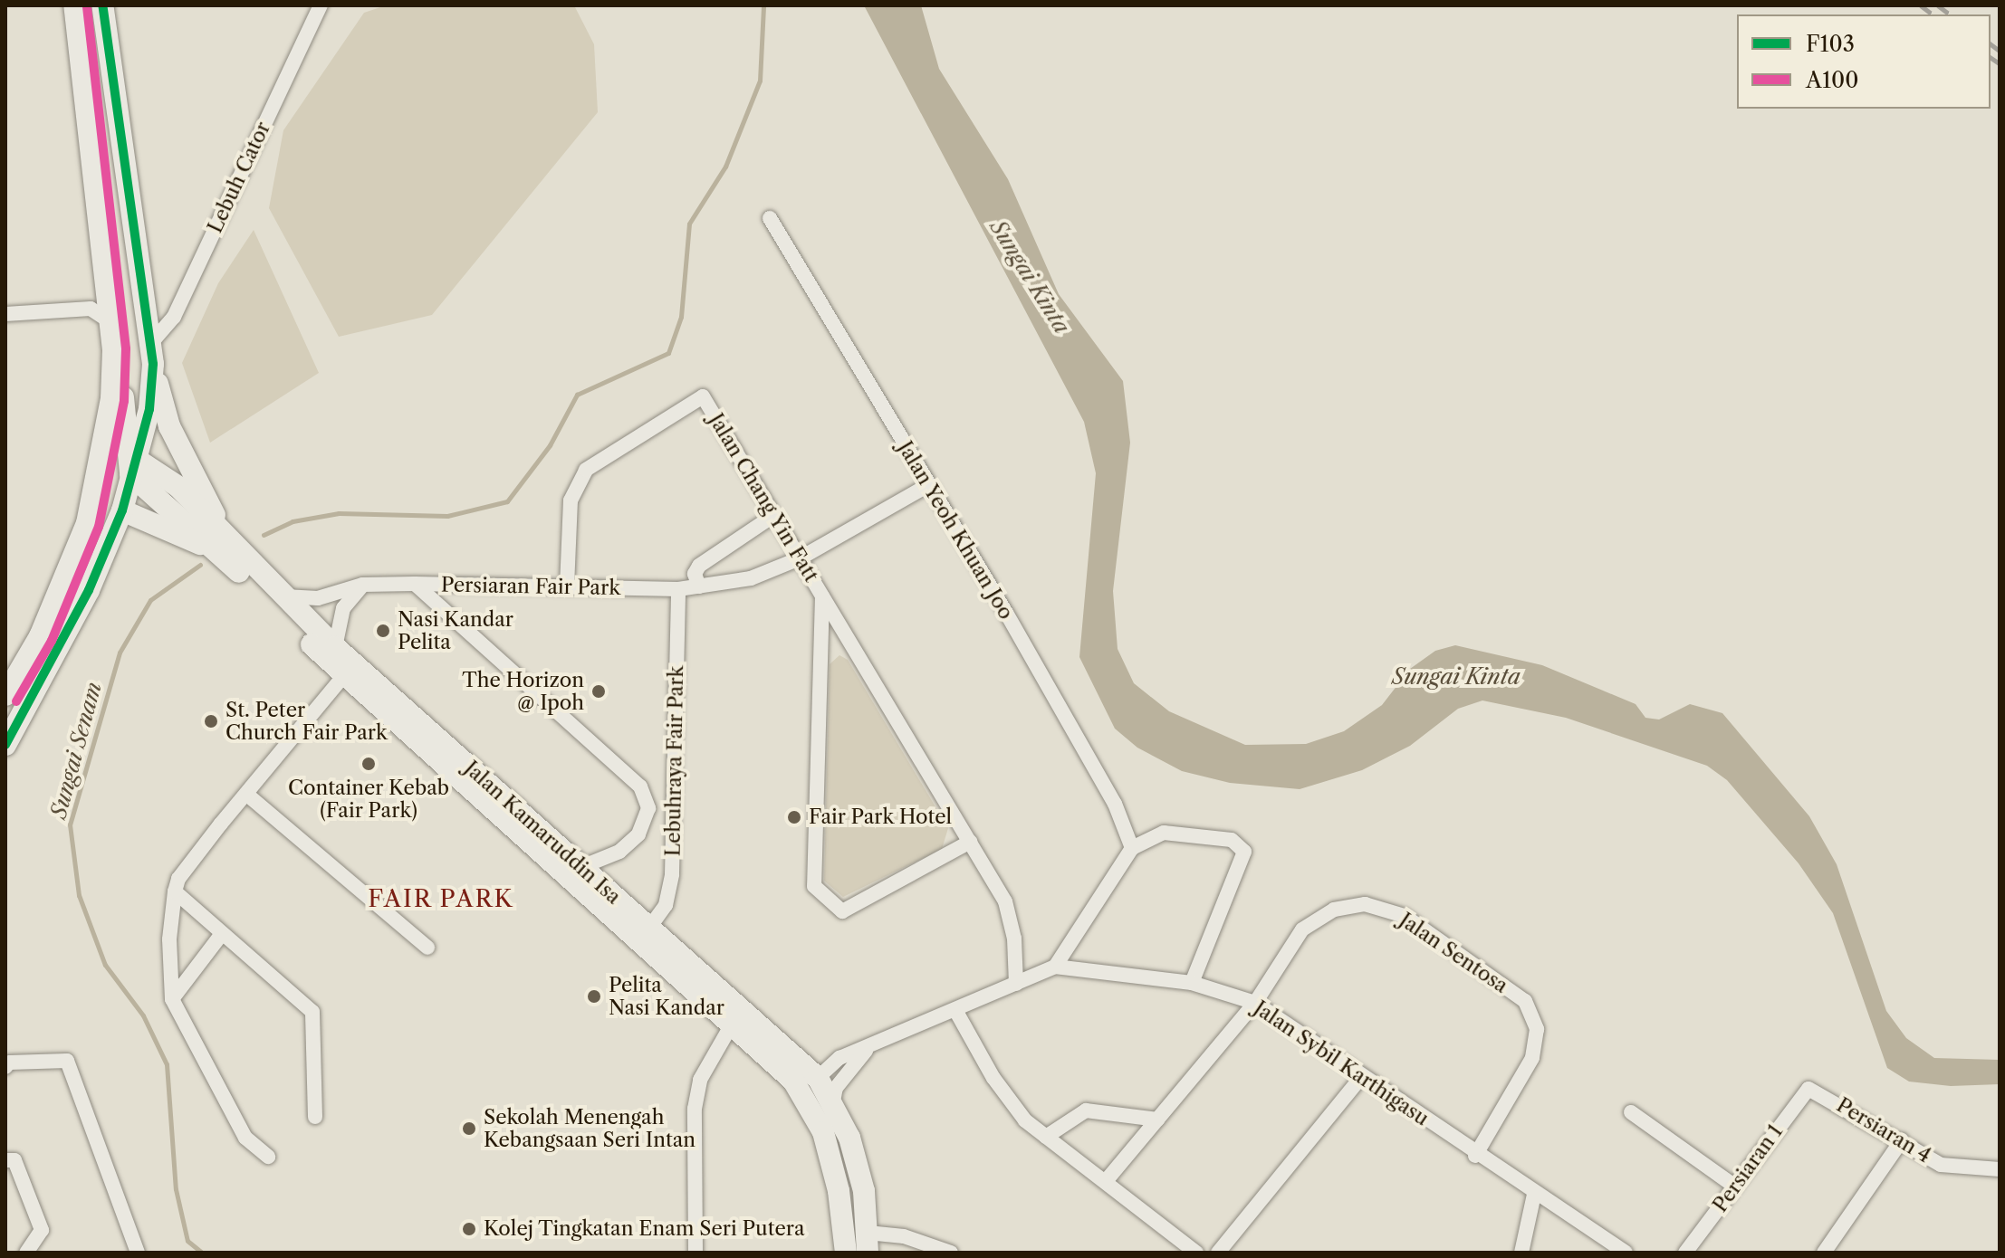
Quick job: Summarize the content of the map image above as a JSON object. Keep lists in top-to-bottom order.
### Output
{
  "streets": {
    "main road": ["Jalan Kamaruddin Isa"],
    "street": [
      "Lebuh Cator",
      "Jalan Chang Yin Fatt",
      "Jalan Yeoh Khuan Joo",
      "Persiaran Fair Park",
      "Lebuhraya Fair Park",
      "Jalan Sentosa",
      "Jalan Sybil Karthigasu",
      "Persiaran 4",
      "Persiaran 1"
    ]
  },
  "crossings": [
    ["Jalan Chang Yin Fatt", "Persiaran Fair Park"],
    ["Jalan Yeoh Khuan Joo", "Persiaran Fair Park"],
    ["Persiaran Fair Park", "Lebuhraya Fair Park"],
    ["Persiaran Fair Park", "Jalan Kamaruddin Isa"],
    ["Lebuhraya Fair Park", "Jalan Kamaruddin Isa"],
    ["Jalan Sentosa", "Jalan Sybil Karthigasu"],
    ["Persiaran 4", "Persiaran 1"]
  ],
  "districts": ["FAIR PARK"],
  "water": ["Sungai Kinta", "Sungai Senam"],
  "places": [
    "Nasi Kandar Pelita",
    "The Horizon @ Ipoh",
    "St. Peter Church Fair Park",
    "Container Kebab (Fair Park)",
    "Fair Park Hotel",
    "Pelita Nasi Kandar",
    "Sekolah Menengah Kebangsaan Seri Intan",
    "Kolej Tingkatan Enam Seri Putera"
  ],
  "lines": ["transit line F103", "transit line A100"],
  "legend": ["F103", "A100"]
}
